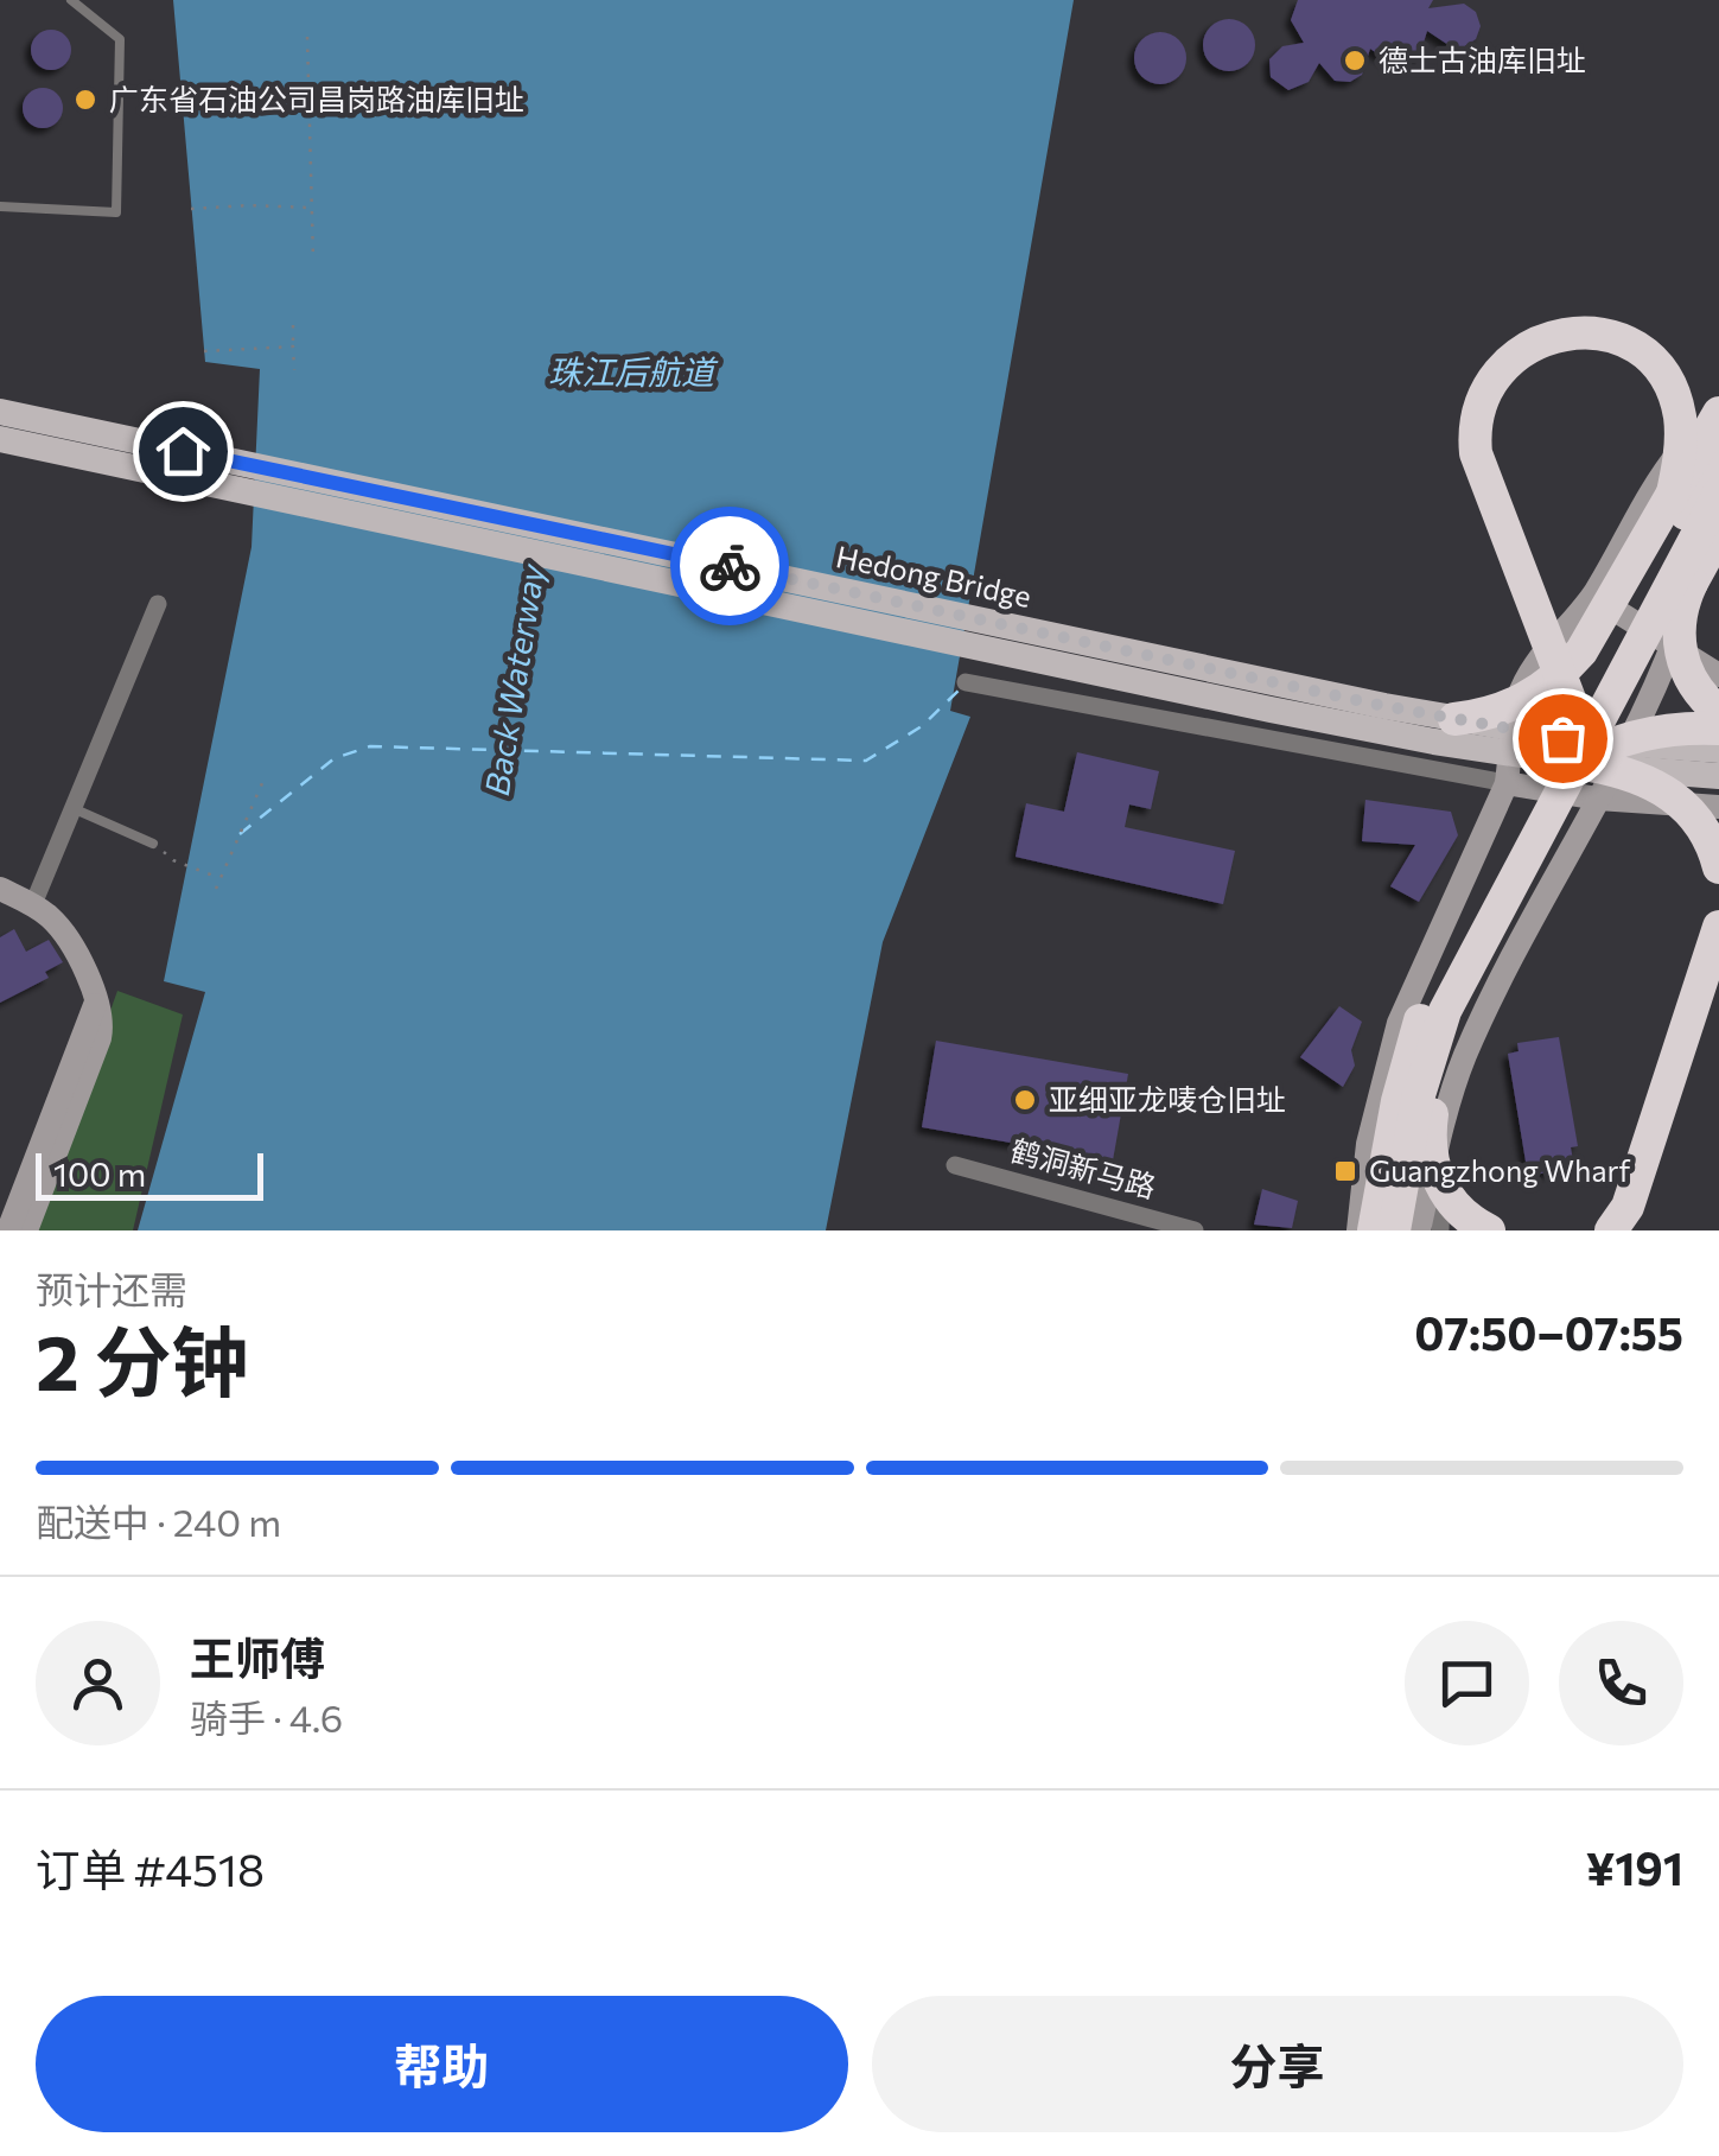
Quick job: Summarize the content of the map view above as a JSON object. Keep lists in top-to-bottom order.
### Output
{
  "streets": {
    "main road": ["Hedong Bridge"],
    "street": ["鹤洞新马路"]
  },
  "water": ["珠江后航道", "Back Waterway"],
  "places": {
    "other": ["德士古油库旧址", "广东省石油公司昌岗路油库旧址", "亚细亚龙唛仓旧址"],
    "transit": ["Guangzhong Wharf"]
  },
  "scale_bar": "100 m",
  "page": {
    "scale": "100 m",
    "heading": ["2 分钟", "预计还需", "07:50–07:55"],
    "panel": [
      "王师傅",
      "骑手 · 4.6",
      "订单 #4518",
      "¥191"
    ],
    "bar": "配送中 · 240 m",
    "buttons": ["帮助", "分享"]
  }
}
